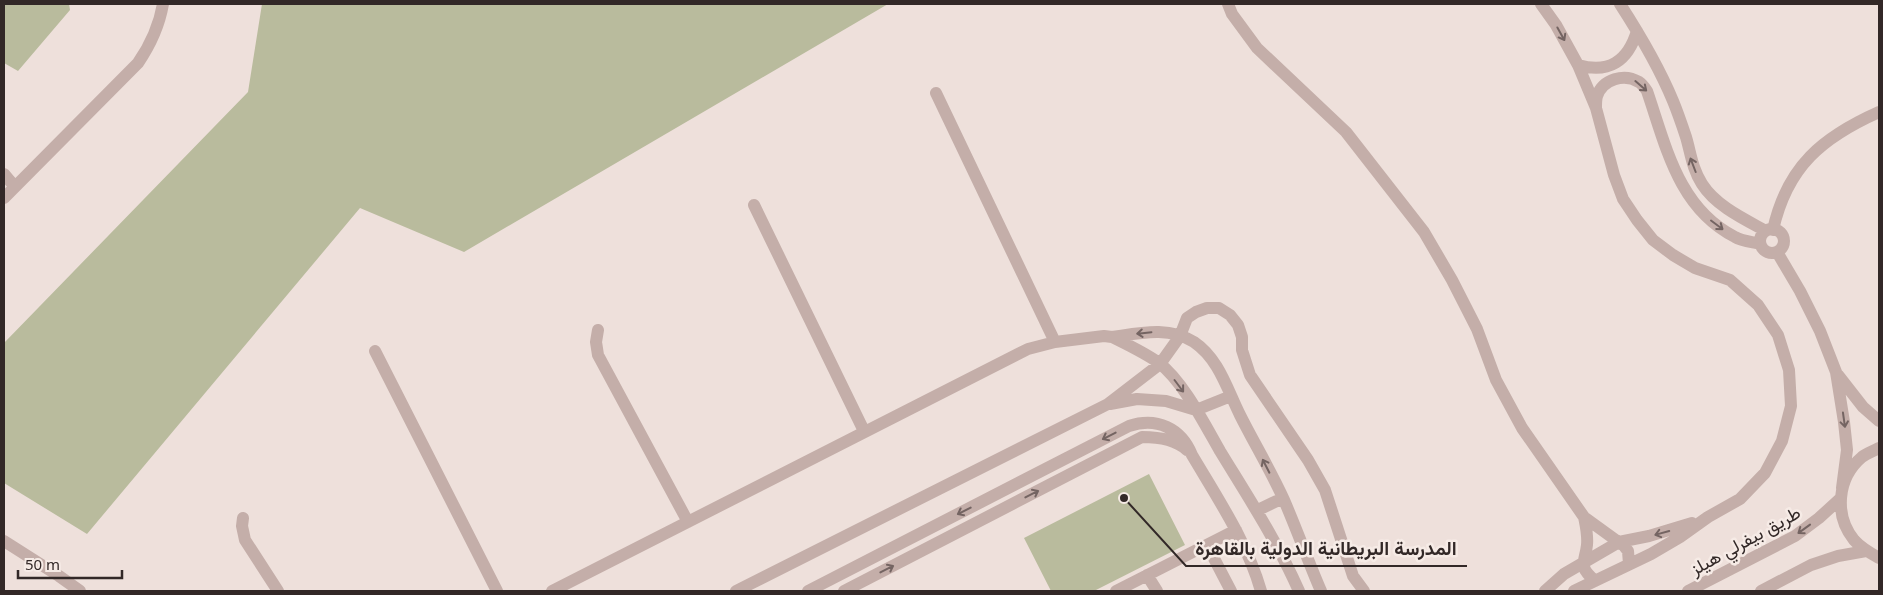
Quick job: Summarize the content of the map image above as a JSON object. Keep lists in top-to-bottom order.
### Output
{
  "streets": {
    "street": ["طريق بيفرلي هيلز"]
  },
  "places": ["المدرسة البريطانية الدولية بالقاهرة"],
  "scale_bar": "50 m"
}
